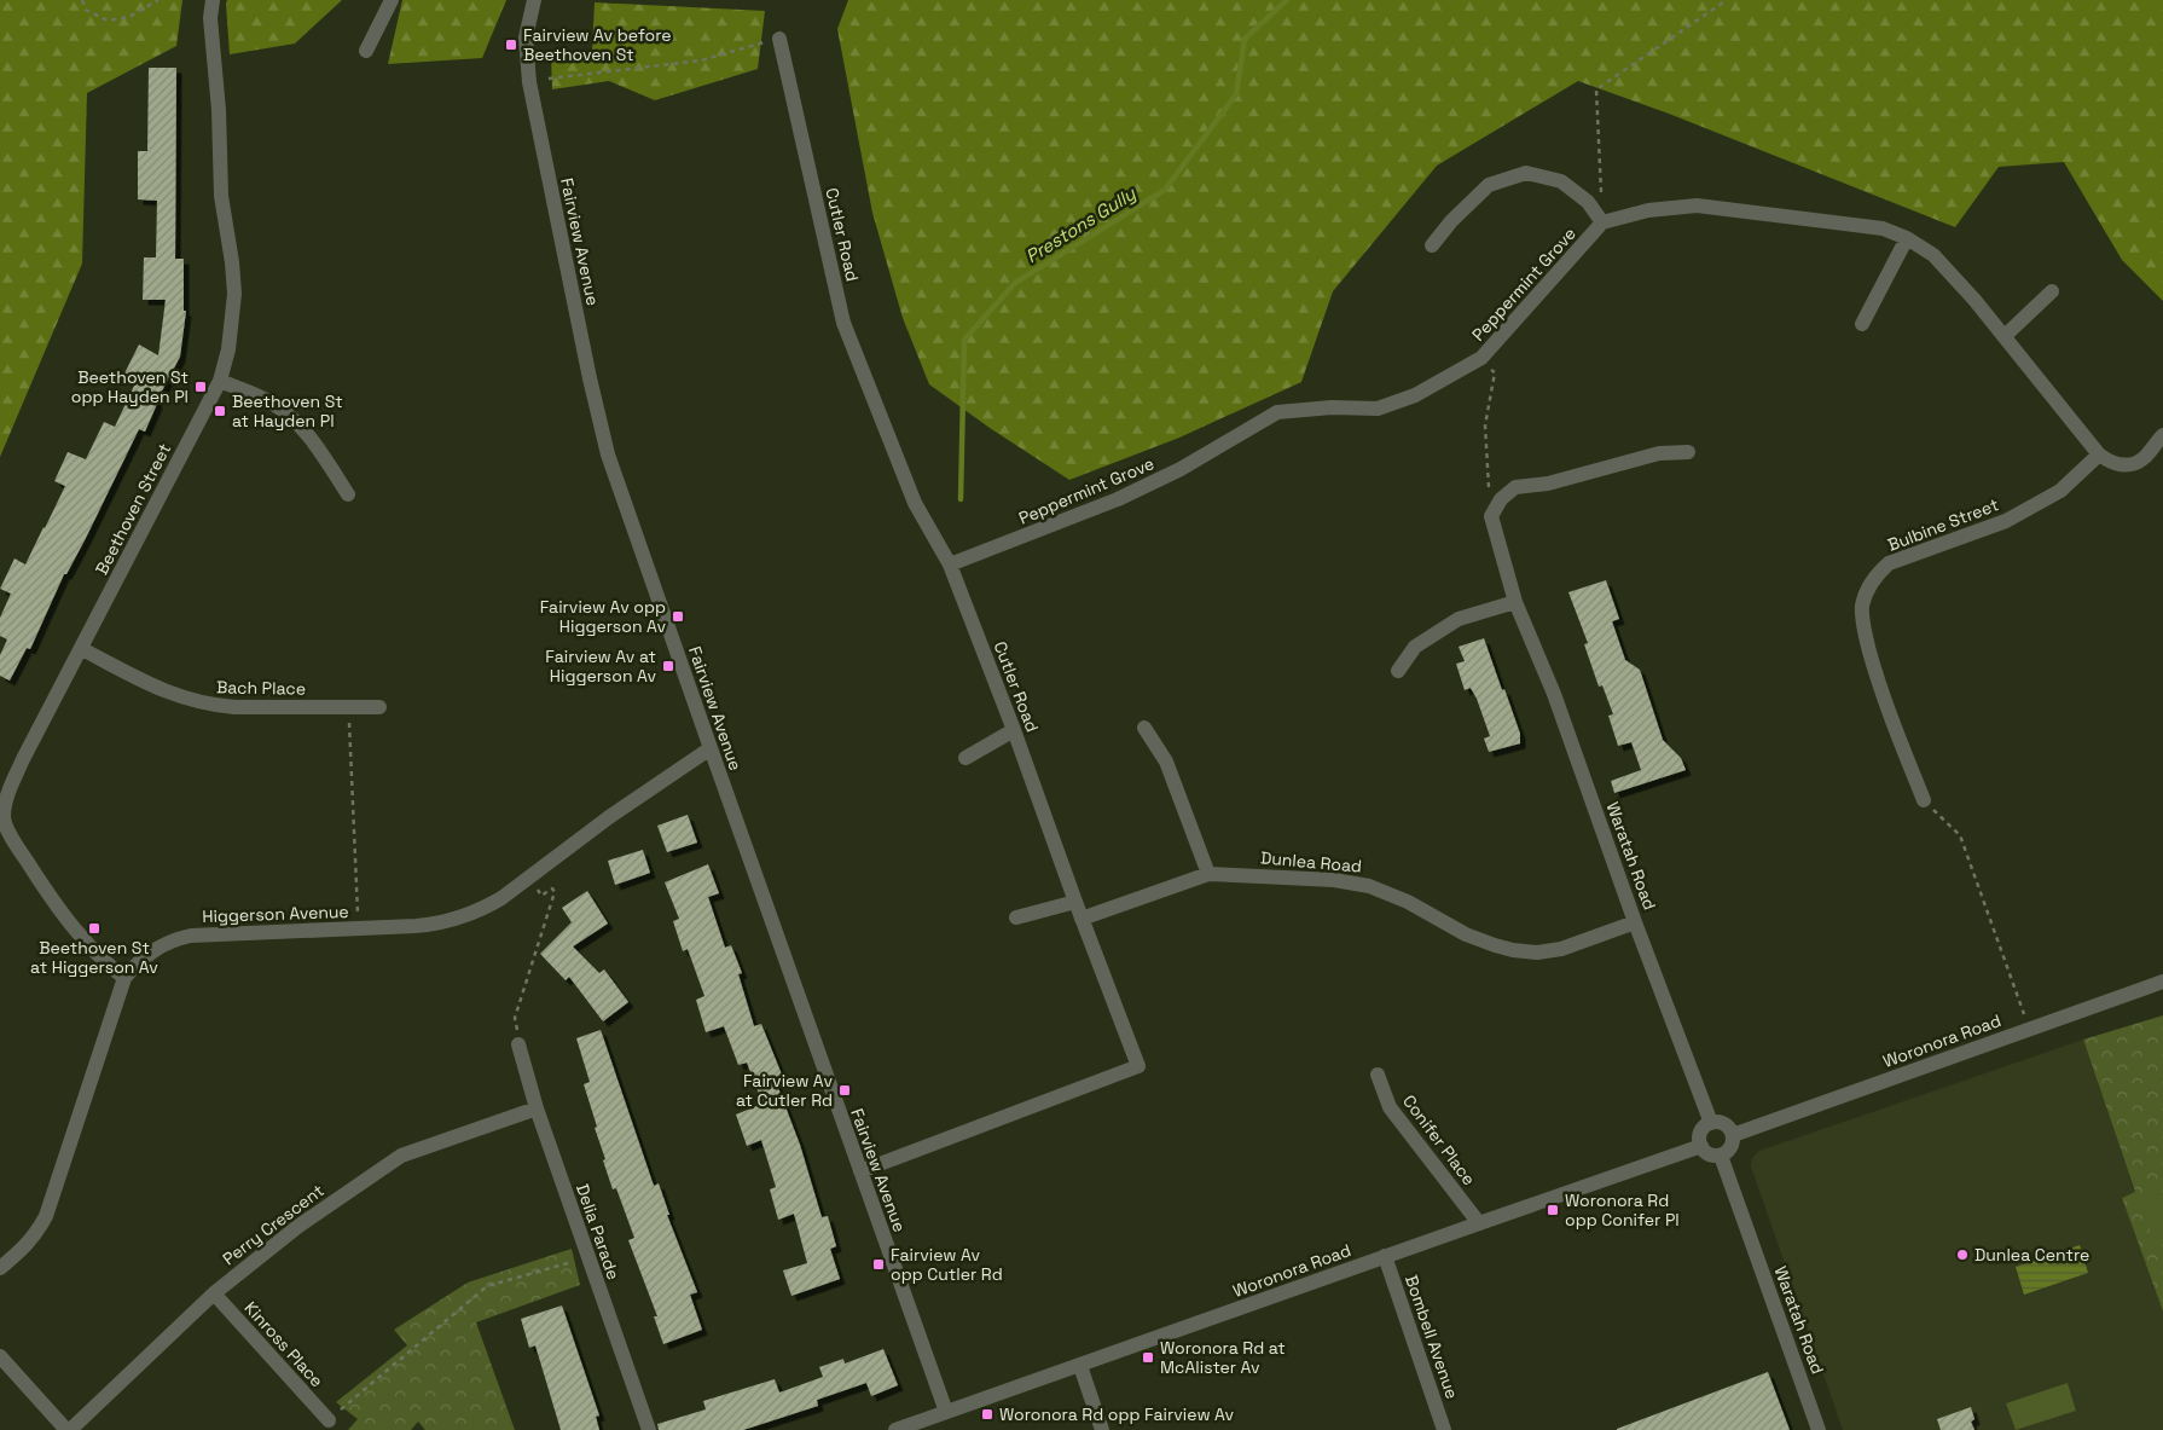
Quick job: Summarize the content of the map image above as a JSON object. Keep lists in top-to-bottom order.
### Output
{
  "streets": {
    "street": [
      "Cutler Road",
      "Fairview Avenue",
      "Peppermint Grove",
      "Beethoven Street",
      "Bulbine Street",
      "Bach Place",
      "Waratah Road",
      "Dunlea Road",
      "Higgerson Avenue",
      "Woronora Road",
      "Conifer Place",
      "Perry Crescent",
      "Delia Parade",
      "Bombell Avenue",
      "Kinross Place"
    ]
  },
  "crossings": [
    ["Cutler Road", "Fairview Avenue"],
    ["Cutler Road", "Peppermint Grove"],
    ["Cutler Road", "Dunlea Road"],
    ["Fairview Avenue", "Higgerson Avenue"],
    ["Fairview Avenue", "Woronora Road"],
    ["Beethoven Street", "Bach Place"],
    ["Beethoven Street", "Higgerson Avenue"],
    ["Waratah Road", "Dunlea Road"],
    ["Waratah Road", "Woronora Road"],
    ["Woronora Road", "Conifer Place"],
    ["Woronora Road", "Bombell Avenue"],
    ["Perry Crescent", "Delia Parade"],
    ["Perry Crescent", "Kinross Place"]
  ],
  "water": ["Prestons Gully"],
  "places": {
    "transit": [
      "Fairview Av before Beethoven St",
      "Beethoven St opp Hayden Pl",
      "Beethoven St at Hayden Pl",
      "Fairview Av opp Higgerson Av",
      "Fairview Av at Higgerson Av",
      "Beethoven St at Higgerson Av",
      "Fairview Av at Cutler Rd",
      "Woronora Rd opp Conifer Pl",
      "Fairview Av opp Cutler Rd",
      "Woronora Rd at McAlister Av",
      "Woronora Rd opp Fairview Av"
    ],
    "other": ["Dunlea Centre"]
  }
}
